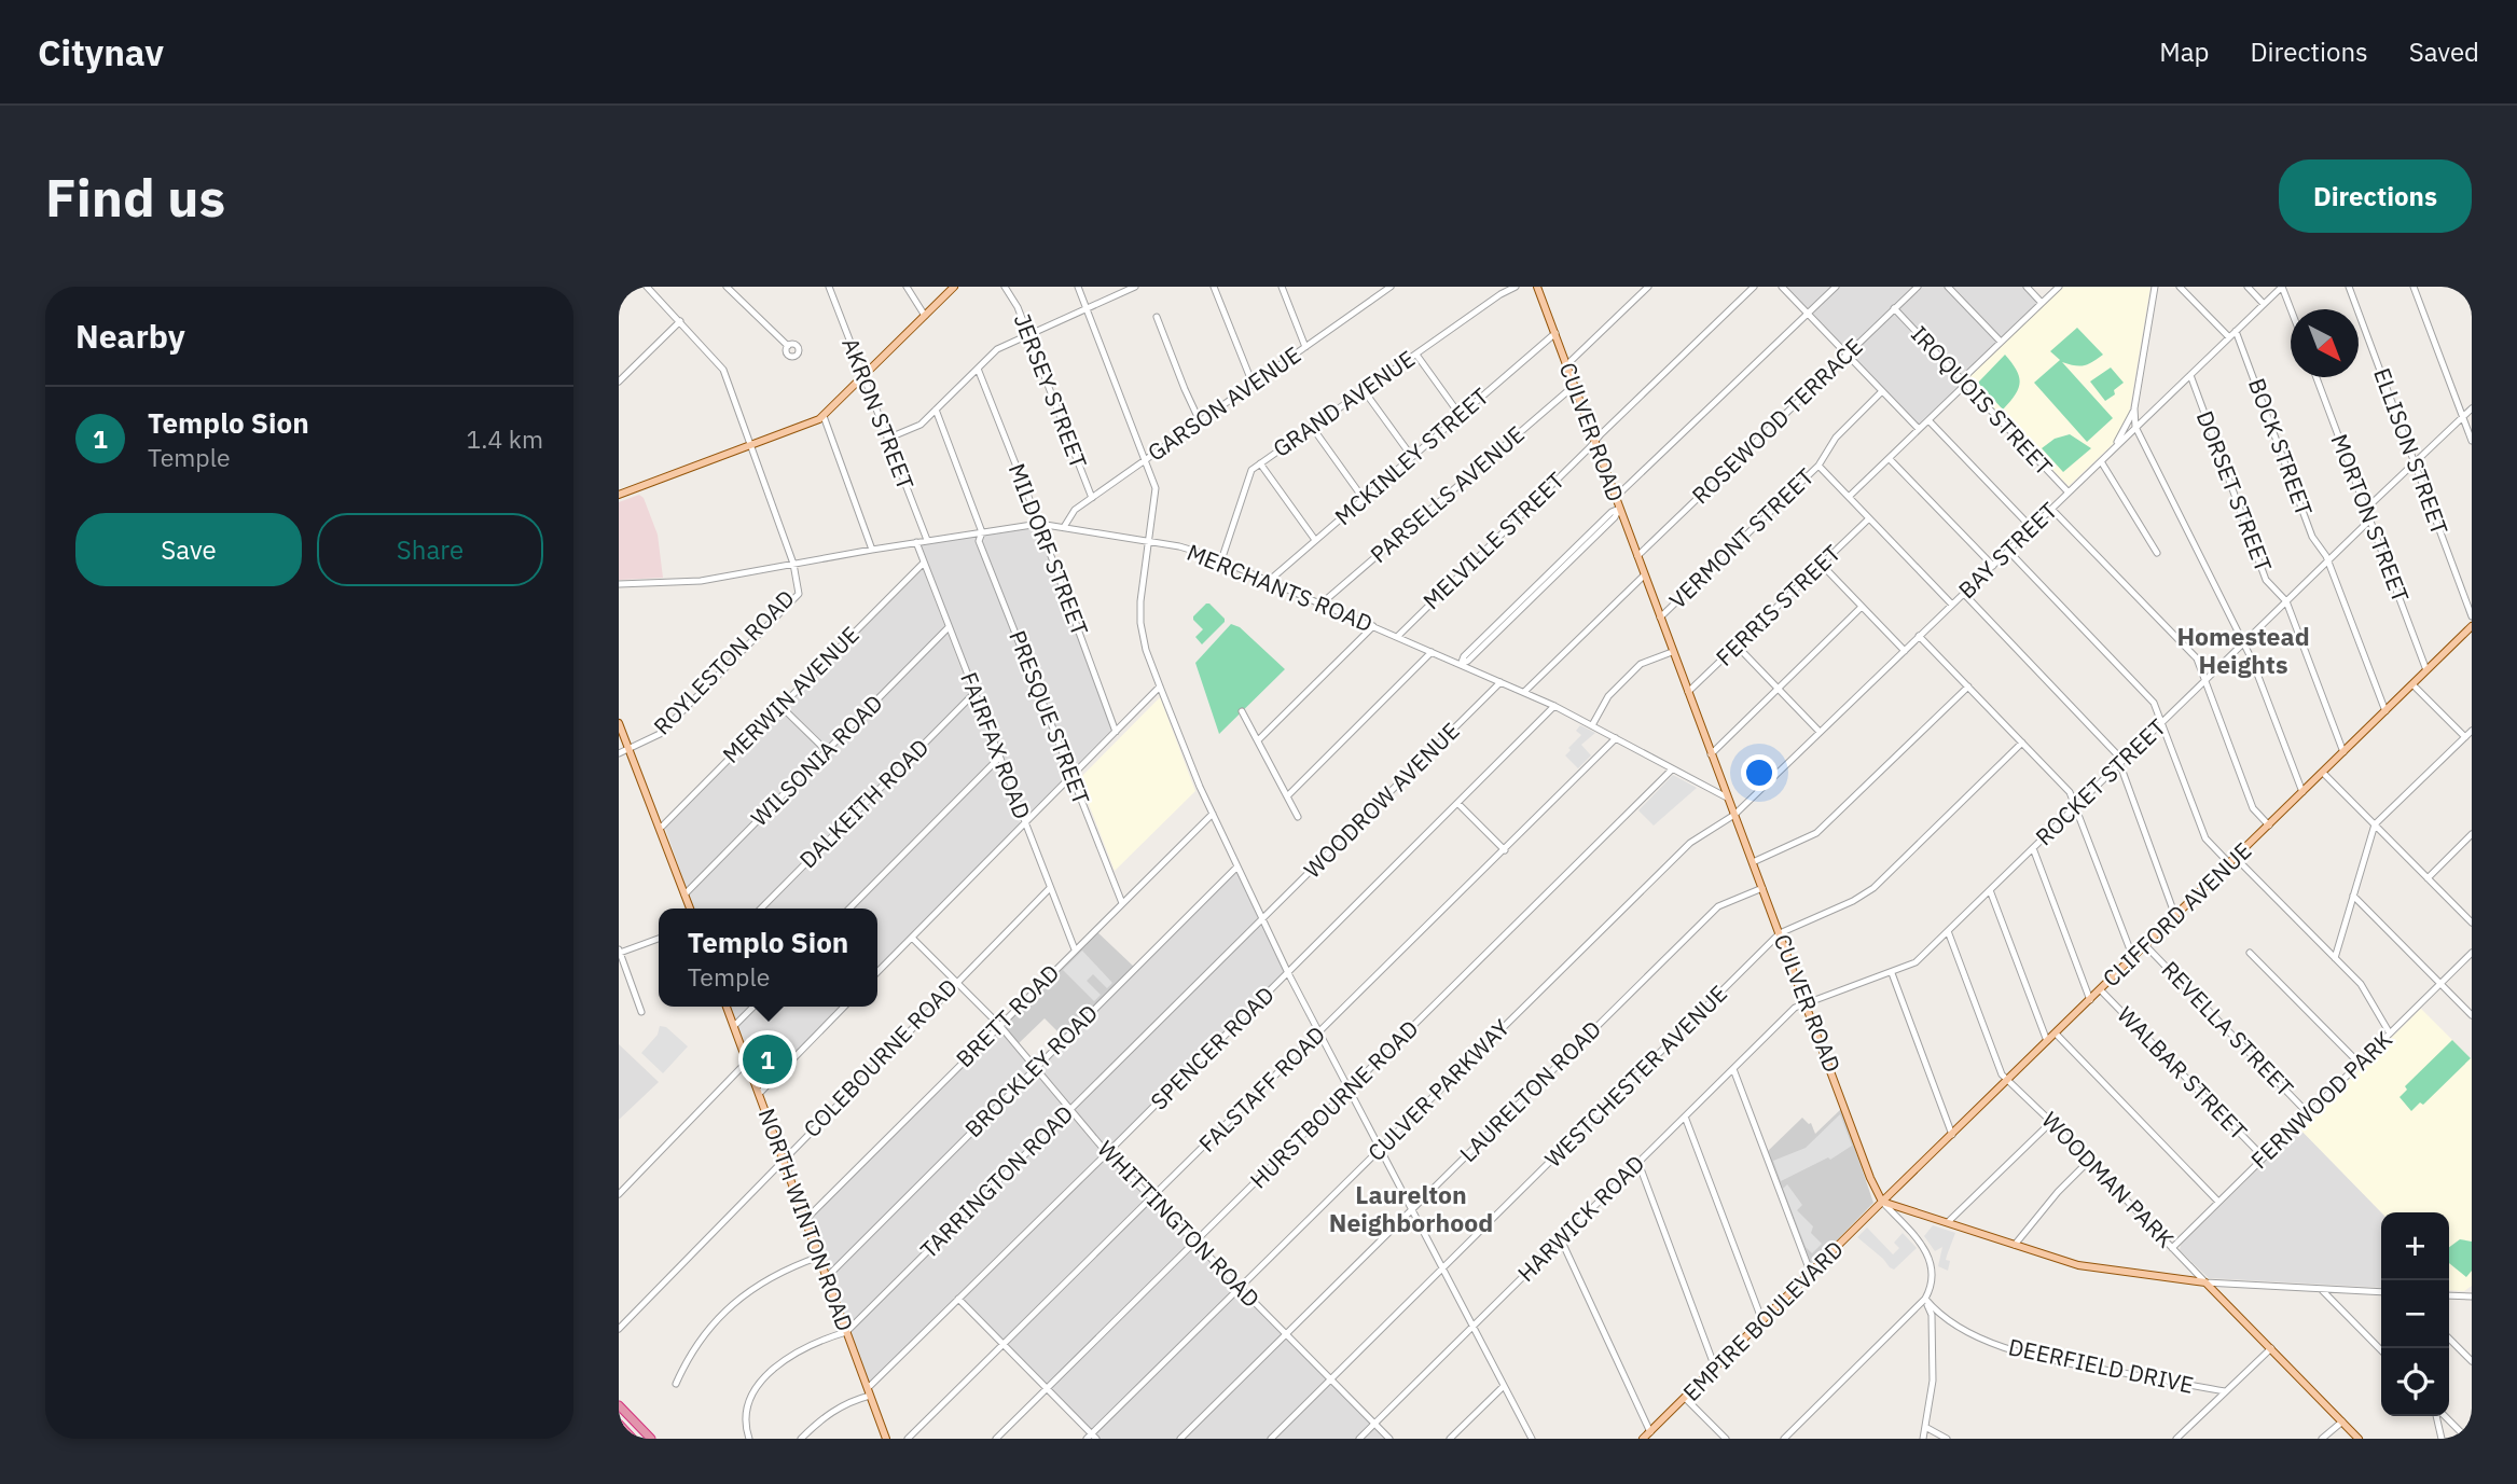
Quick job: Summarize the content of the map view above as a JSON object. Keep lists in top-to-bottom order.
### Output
{
  "streets": {
    "main road": [
      "CULVER ROAD",
      "CLIFFORD AVENUE",
      "NORTH WINTON ROAD",
      "EMPIRE BOULEVARD"
    ],
    "street": [
      "JERSEY STREET",
      "IROQUOIS STREET",
      "GARSON AVENUE",
      "GRAND AVENUE",
      "AKRON STREET",
      "ROSEWOOD TERRACE",
      "BOCK STREET",
      "ELLISON STREET",
      "MCKINLEY STREET",
      "DORSET STREET",
      "PARSELLS AVENUE",
      "MORTON STREET",
      "VERMONT STREET",
      "MELVILLE STREET",
      "MILDORF STREET",
      "BAY STREET",
      "MERCHANTS ROAD",
      "FERRIS STREET",
      "ROYLESTON ROAD",
      "MERWIN AVENUE",
      "PRESQUE STREET",
      "FAIRFAX ROAD",
      "WILSONIA ROAD",
      "ROCKET STREET",
      "WOODROW AVENUE",
      "DALKEITH ROAD",
      "BRETT ROAD",
      "REVELLA STREET",
      "SPENCER ROAD",
      "COLEBOURNE ROAD",
      "BROCKLEY ROAD",
      "WALBAR STREET",
      "WESTCHESTER AVENUE",
      "FALSTAFF ROAD",
      "CULVER PARKWAY",
      "LAURELTON ROAD",
      "FERNWOOD PARK",
      "HURSTBOURNE ROAD",
      "WOODMAN PARK",
      "TARRINGTON ROAD",
      "HARWICK ROAD",
      "WHITTINGTON ROAD",
      "DEERFIELD DRIVE"
    ]
  },
  "crossings": [
    ["JERSEY STREET", "GARSON AVENUE"],
    ["IROQUOIS STREET", "ROSEWOOD TERRACE"],
    ["IROQUOIS STREET", "BAY STREET"],
    ["GARSON AVENUE", "MERCHANTS ROAD"],
    ["GRAND AVENUE", "MERCHANTS ROAD"],
    ["AKRON STREET", "MERCHANTS ROAD"],
    ["ROSEWOOD TERRACE", "CULVER ROAD"],
    ["CULVER ROAD", "MCKINLEY STREET"],
    ["CULVER ROAD", "PARSELLS AVENUE"],
    ["CULVER ROAD", "VERMONT STREET"],
    ["CULVER ROAD", "MELVILLE STREET"],
    ["CULVER ROAD", "BAY STREET"],
    ["CULVER ROAD", "MERCHANTS ROAD"],
    ["CULVER ROAD", "FERRIS STREET"],
    ["CULVER ROAD", "ROCKET STREET"],
    ["CULVER ROAD", "CLIFFORD AVENUE"],
    ["CULVER ROAD", "WESTCHESTER AVENUE"],
    ["CULVER ROAD", "CULVER PARKWAY"],
    ["CULVER ROAD", "LAURELTON ROAD"],
    ["CULVER ROAD", "HARWICK ROAD"],
    ["CULVER ROAD", "EMPIRE BOULEVARD"],
    ["BOCK STREET", "BAY STREET"],
    ["BOCK STREET", "ROCKET STREET"],
    ["BOCK STREET", "CLIFFORD AVENUE"],
    ["MCKINLEY STREET", "MERCHANTS ROAD"],
    ["DORSET STREET", "BAY STREET"],
    ["DORSET STREET", "ROCKET STREET"],
    ["DORSET STREET", "CLIFFORD AVENUE"],
    ["PARSELLS AVENUE", "MERCHANTS ROAD"],
    ["MORTON STREET", "ROCKET STREET"],
    ["MORTON STREET", "CLIFFORD AVENUE"],
    ["MELVILLE STREET", "MERCHANTS ROAD"],
    ["MILDORF STREET", "MERCHANTS ROAD"],
    ["BAY STREET", "CULVER PARKWAY"],
    ["MERCHANTS ROAD", "ROYLESTON ROAD"],
    ["MERCHANTS ROAD", "PRESQUE STREET"],
    ["MERCHANTS ROAD", "FAIRFAX ROAD"],
    ["MERCHANTS ROAD", "WOODROW AVENUE"],
    ["MERCHANTS ROAD", "SPENCER ROAD"],
    ["MERCHANTS ROAD", "FALSTAFF ROAD"],
    ["MERCHANTS ROAD", "HURSTBOURNE ROAD"],
    ["MERWIN AVENUE", "FAIRFAX ROAD"],
    ["PRESQUE STREET", "BRETT ROAD"],
    ["FAIRFAX ROAD", "WILSONIA ROAD"],
    ["FAIRFAX ROAD", "DALKEITH ROAD"],
    ["FAIRFAX ROAD", "BRETT ROAD"],
    ["FAIRFAX ROAD", "COLEBOURNE ROAD"],
    ["ROCKET STREET", "HARWICK ROAD"],
    ["WOODROW AVENUE", "TARRINGTON ROAD"],
    ["CLIFFORD AVENUE", "REVELLA STREET"],
    ["CLIFFORD AVENUE", "WALBAR STREET"],
    ["CLIFFORD AVENUE", "WOODMAN PARK"],
    ["CLIFFORD AVENUE", "EMPIRE BOULEVARD"],
    ["BRETT ROAD", "NORTH WINTON ROAD"],
    ["BRETT ROAD", "WHITTINGTON ROAD"],
    ["REVELLA STREET", "FERNWOOD PARK"],
    ["SPENCER ROAD", "NORTH WINTON ROAD"],
    ["SPENCER ROAD", "WHITTINGTON ROAD"],
    ["COLEBOURNE ROAD", "NORTH WINTON ROAD"],
    ["COLEBOURNE ROAD", "WHITTINGTON ROAD"],
    ["BROCKLEY ROAD", "NORTH WINTON ROAD"],
    ["BROCKLEY ROAD", "WHITTINGTON ROAD"],
    ["WALBAR STREET", "FERNWOOD PARK"],
    ["WESTCHESTER AVENUE", "WHITTINGTON ROAD"],
    ["FALSTAFF ROAD", "WHITTINGTON ROAD"],
    ["CULVER PARKWAY", "WHITTINGTON ROAD"],
    ["LAURELTON ROAD", "WHITTINGTON ROAD"],
    ["FERNWOOD PARK", "WOODMAN PARK"],
    ["HURSTBOURNE ROAD", "WHITTINGTON ROAD"],
    ["TARRINGTON ROAD", "NORTH WINTON ROAD"],
    ["TARRINGTON ROAD", "WHITTINGTON ROAD"],
    ["HARWICK ROAD", "WHITTINGTON ROAD"]
  ],
  "districts": ["Homestead Heights", "Laurelton Neighborhood"],
  "north": "bottom right",
  "page": {
    "header": "Citynav",
    "nav": ["Map", "Directions", "Saved"],
    "buttons": [
      "Directions",
      ["Save", "Share"]
    ],
    "title": "Find us",
    "heading": "Nearby",
    "list": [
      {
        "mark": "1",
        "name": "Templo Sion",
        "note": "Temple",
        "value": "1.4 km"
      }
    ],
    "popup": ["Templo Sion", "Temple"],
    "pins": "1",
    "map_buttons": ["+", "−"]
  }
}
